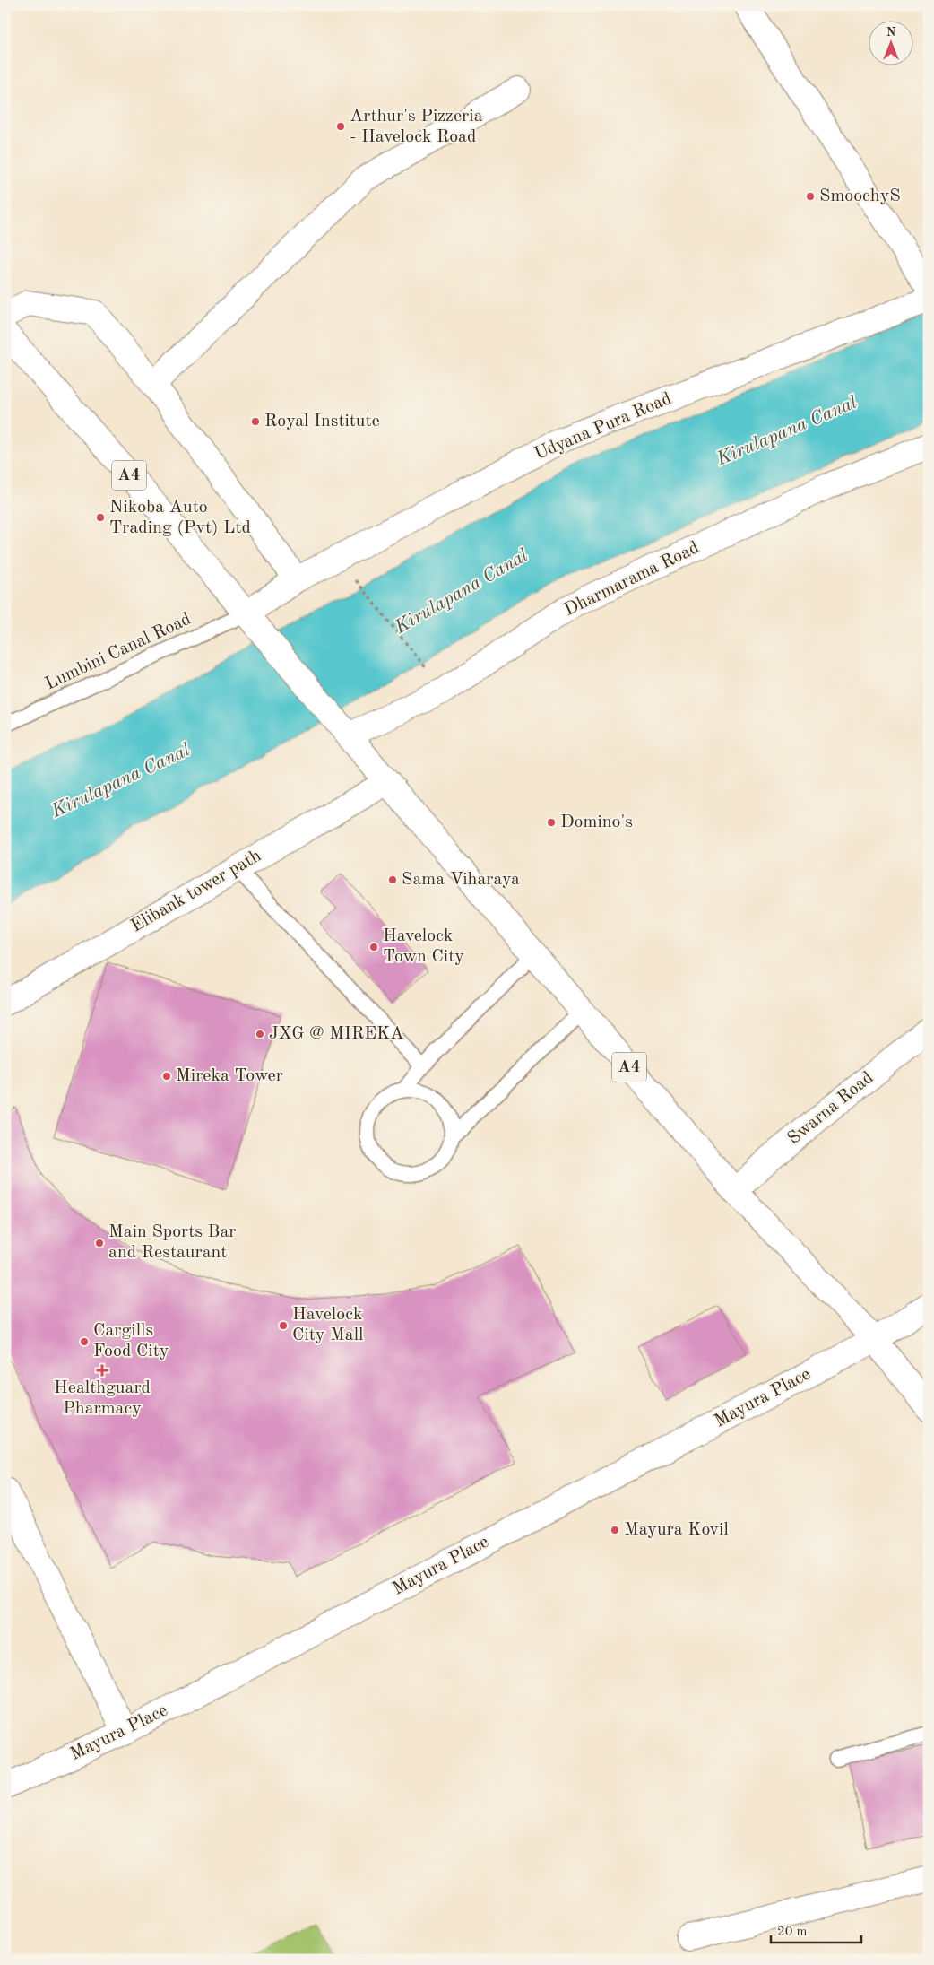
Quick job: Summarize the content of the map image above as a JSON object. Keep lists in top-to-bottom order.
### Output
{
  "streets": {
    "main road": [
      "Udyana Pura Road",
      "A4",
      "Dharmarama Road",
      "Elibank tower path",
      "Swarna Road",
      "Mayura Place"
    ],
    "lane": ["Lumbini Canal Road"]
  },
  "crossings": [
    ["Udyana Pura Road", "A4"],
    ["Udyana Pura Road", "Lumbini Canal Road"],
    ["A4", "Dharmarama Road"],
    ["A4", "Lumbini Canal Road"],
    ["A4", "Elibank tower path"],
    ["A4", "Swarna Road"],
    ["A4", "Mayura Place"]
  ],
  "water": ["Kirulapana Canal"],
  "places": {
    "other": [
      "Arthur's Pizzeria - Havelock Road",
      "SmoochyS",
      "Royal Institute",
      "Nikoba Auto Trading (Pvt) Ltd",
      "Domino's",
      "Sama Viharaya",
      "Havelock Town City",
      "JXG @ MIREKA",
      "Mireka Tower",
      "Main Sports Bar and Restaurant",
      "Havelock City Mall",
      "Cargills Food City",
      "Mayura Kovil"
    ],
    "health": ["Healthguard Pharmacy"]
  },
  "scale_bar": "20 m",
  "north": "top"
}
